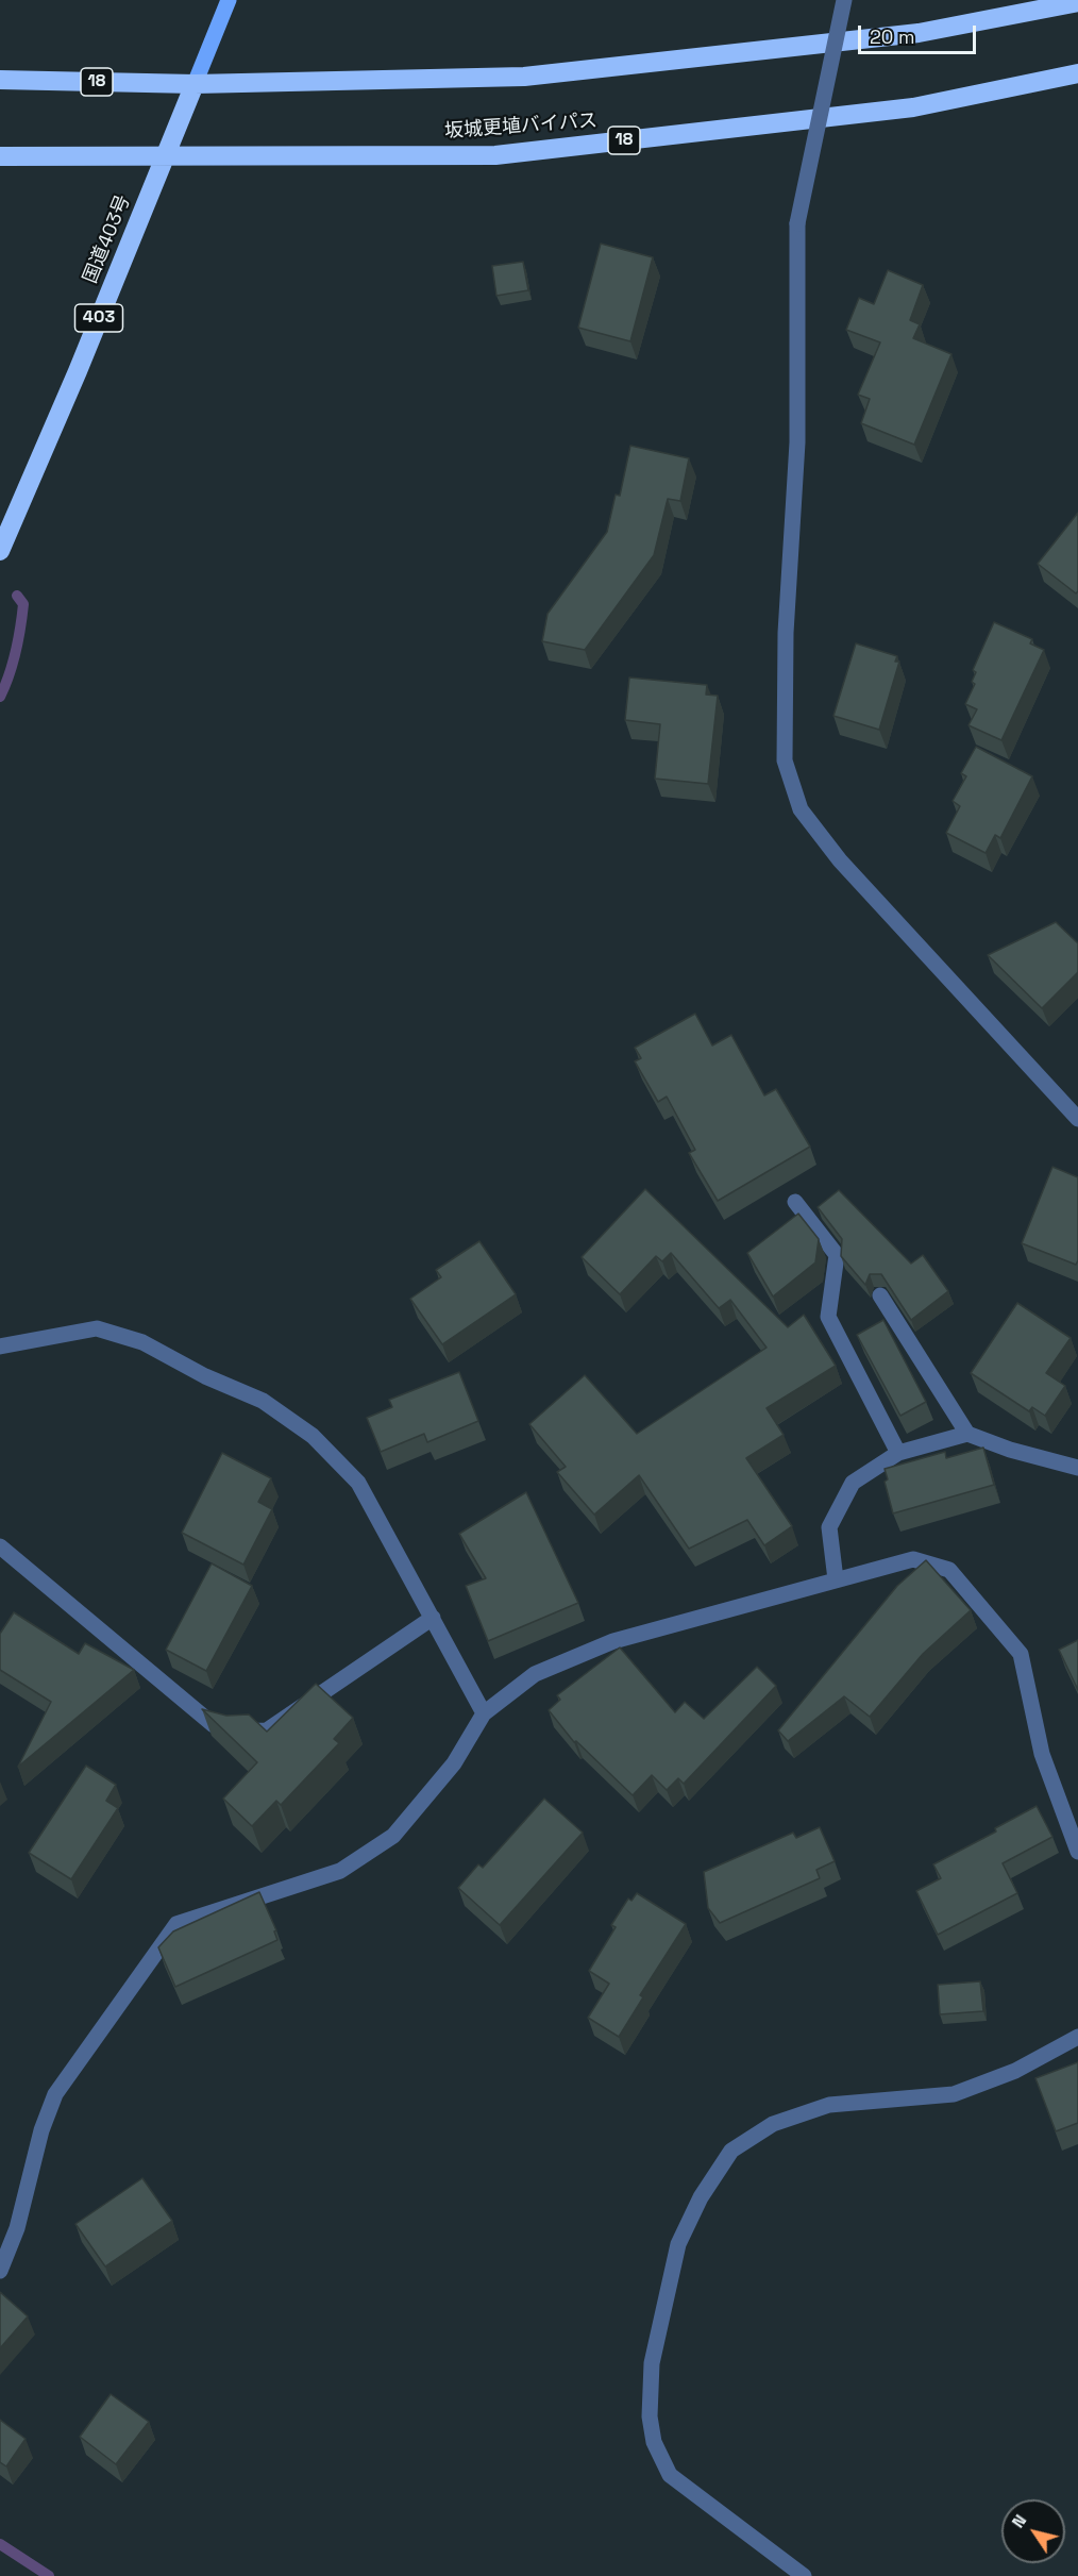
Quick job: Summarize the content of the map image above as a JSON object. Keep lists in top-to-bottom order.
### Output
{
  "streets": {
    "highway": [
      "18",
      "坂城更埴バイパス",
      "国道403号",
      "403"
    ]
  },
  "crossings": [
    ["18", "国道403号"],
    ["坂城更埴バイパス", "国道403号"]
  ],
  "scale_bar": "20 m",
  "north": "top left"
}
